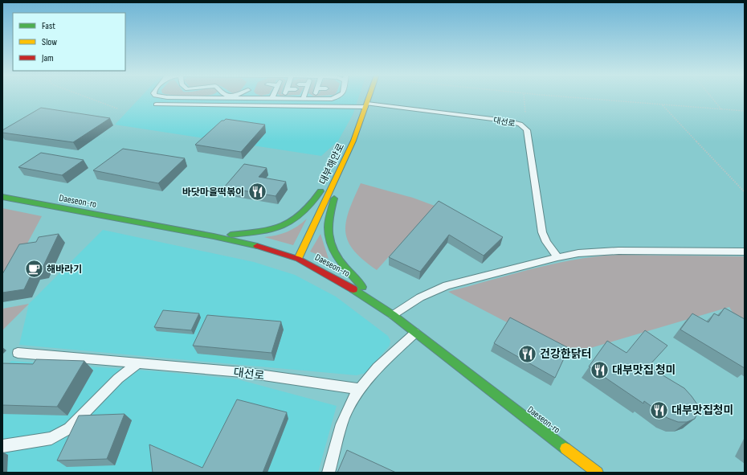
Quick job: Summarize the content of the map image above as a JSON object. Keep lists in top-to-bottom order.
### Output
{
  "streets": {
    "street": ["대부해안로", "Daeseon-ro"],
    "lane": ["대선로"]
  },
  "crossings": [
    ["대선로", "대부해안로"],
    ["대부해안로", "Daeseon-ro"]
  ],
  "places": {
    "restaurant": [
      "바닷마을떡볶이",
      "건강한닭터",
      "대부맛집 청미",
      "대부맛집청미"
    ],
    "cafe": ["해바라기"]
  },
  "legend": ["Fast", "Slow", "Jam"]
}
